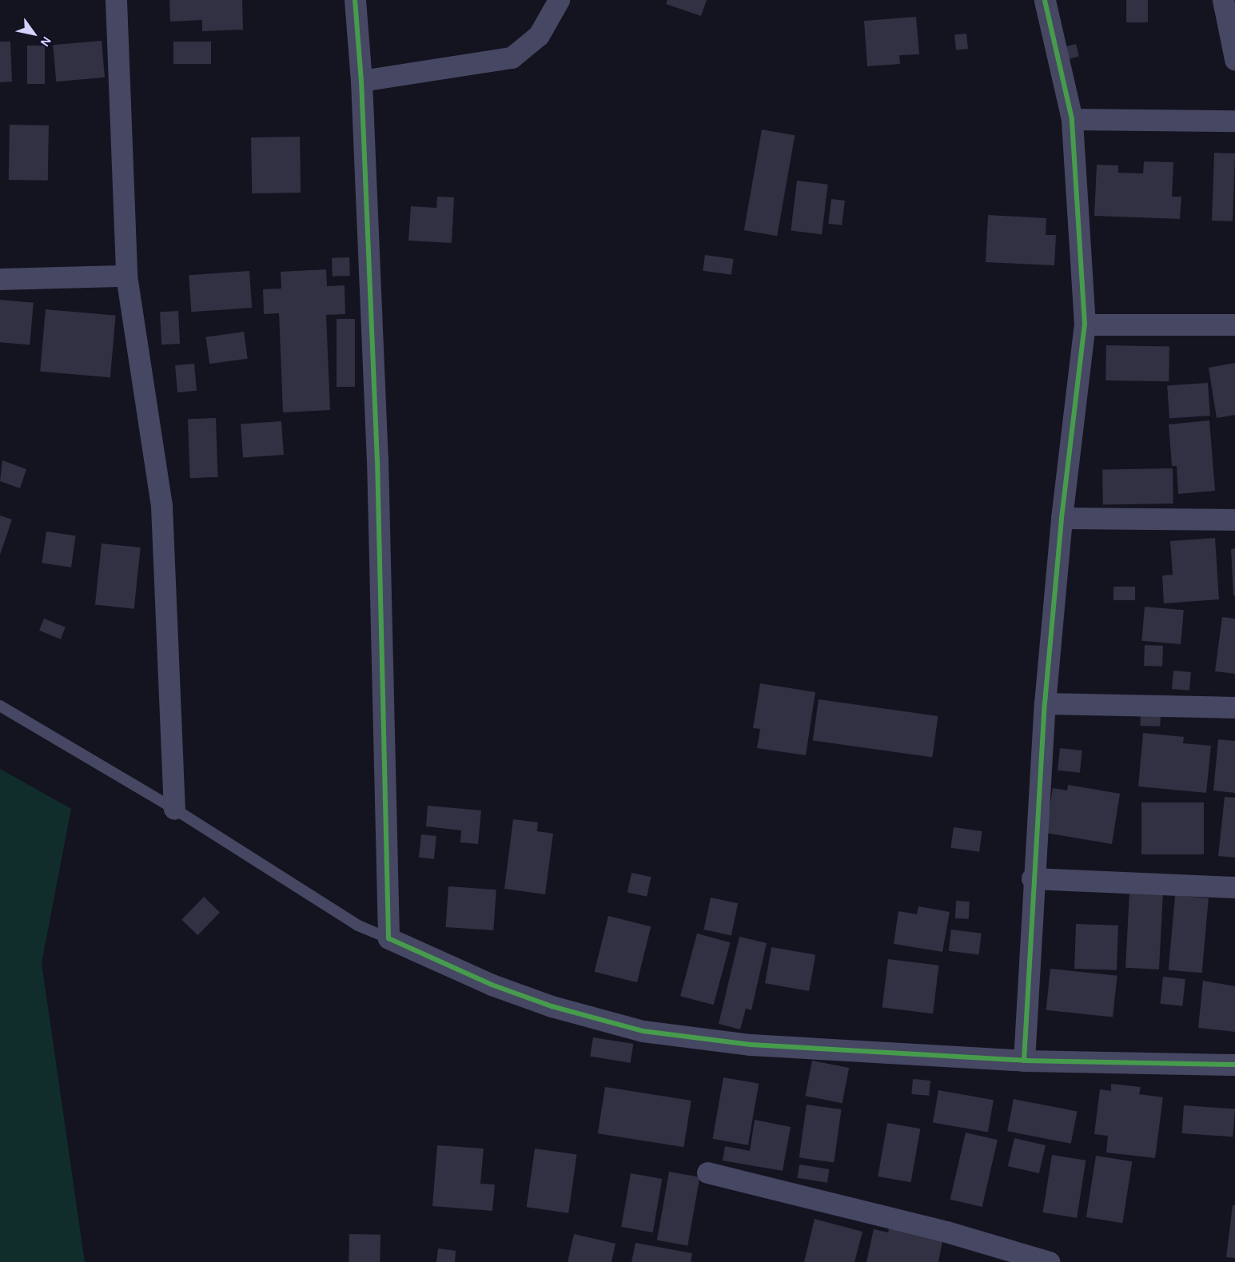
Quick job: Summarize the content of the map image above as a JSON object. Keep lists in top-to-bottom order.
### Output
{
  "north": "bottom right"
}
